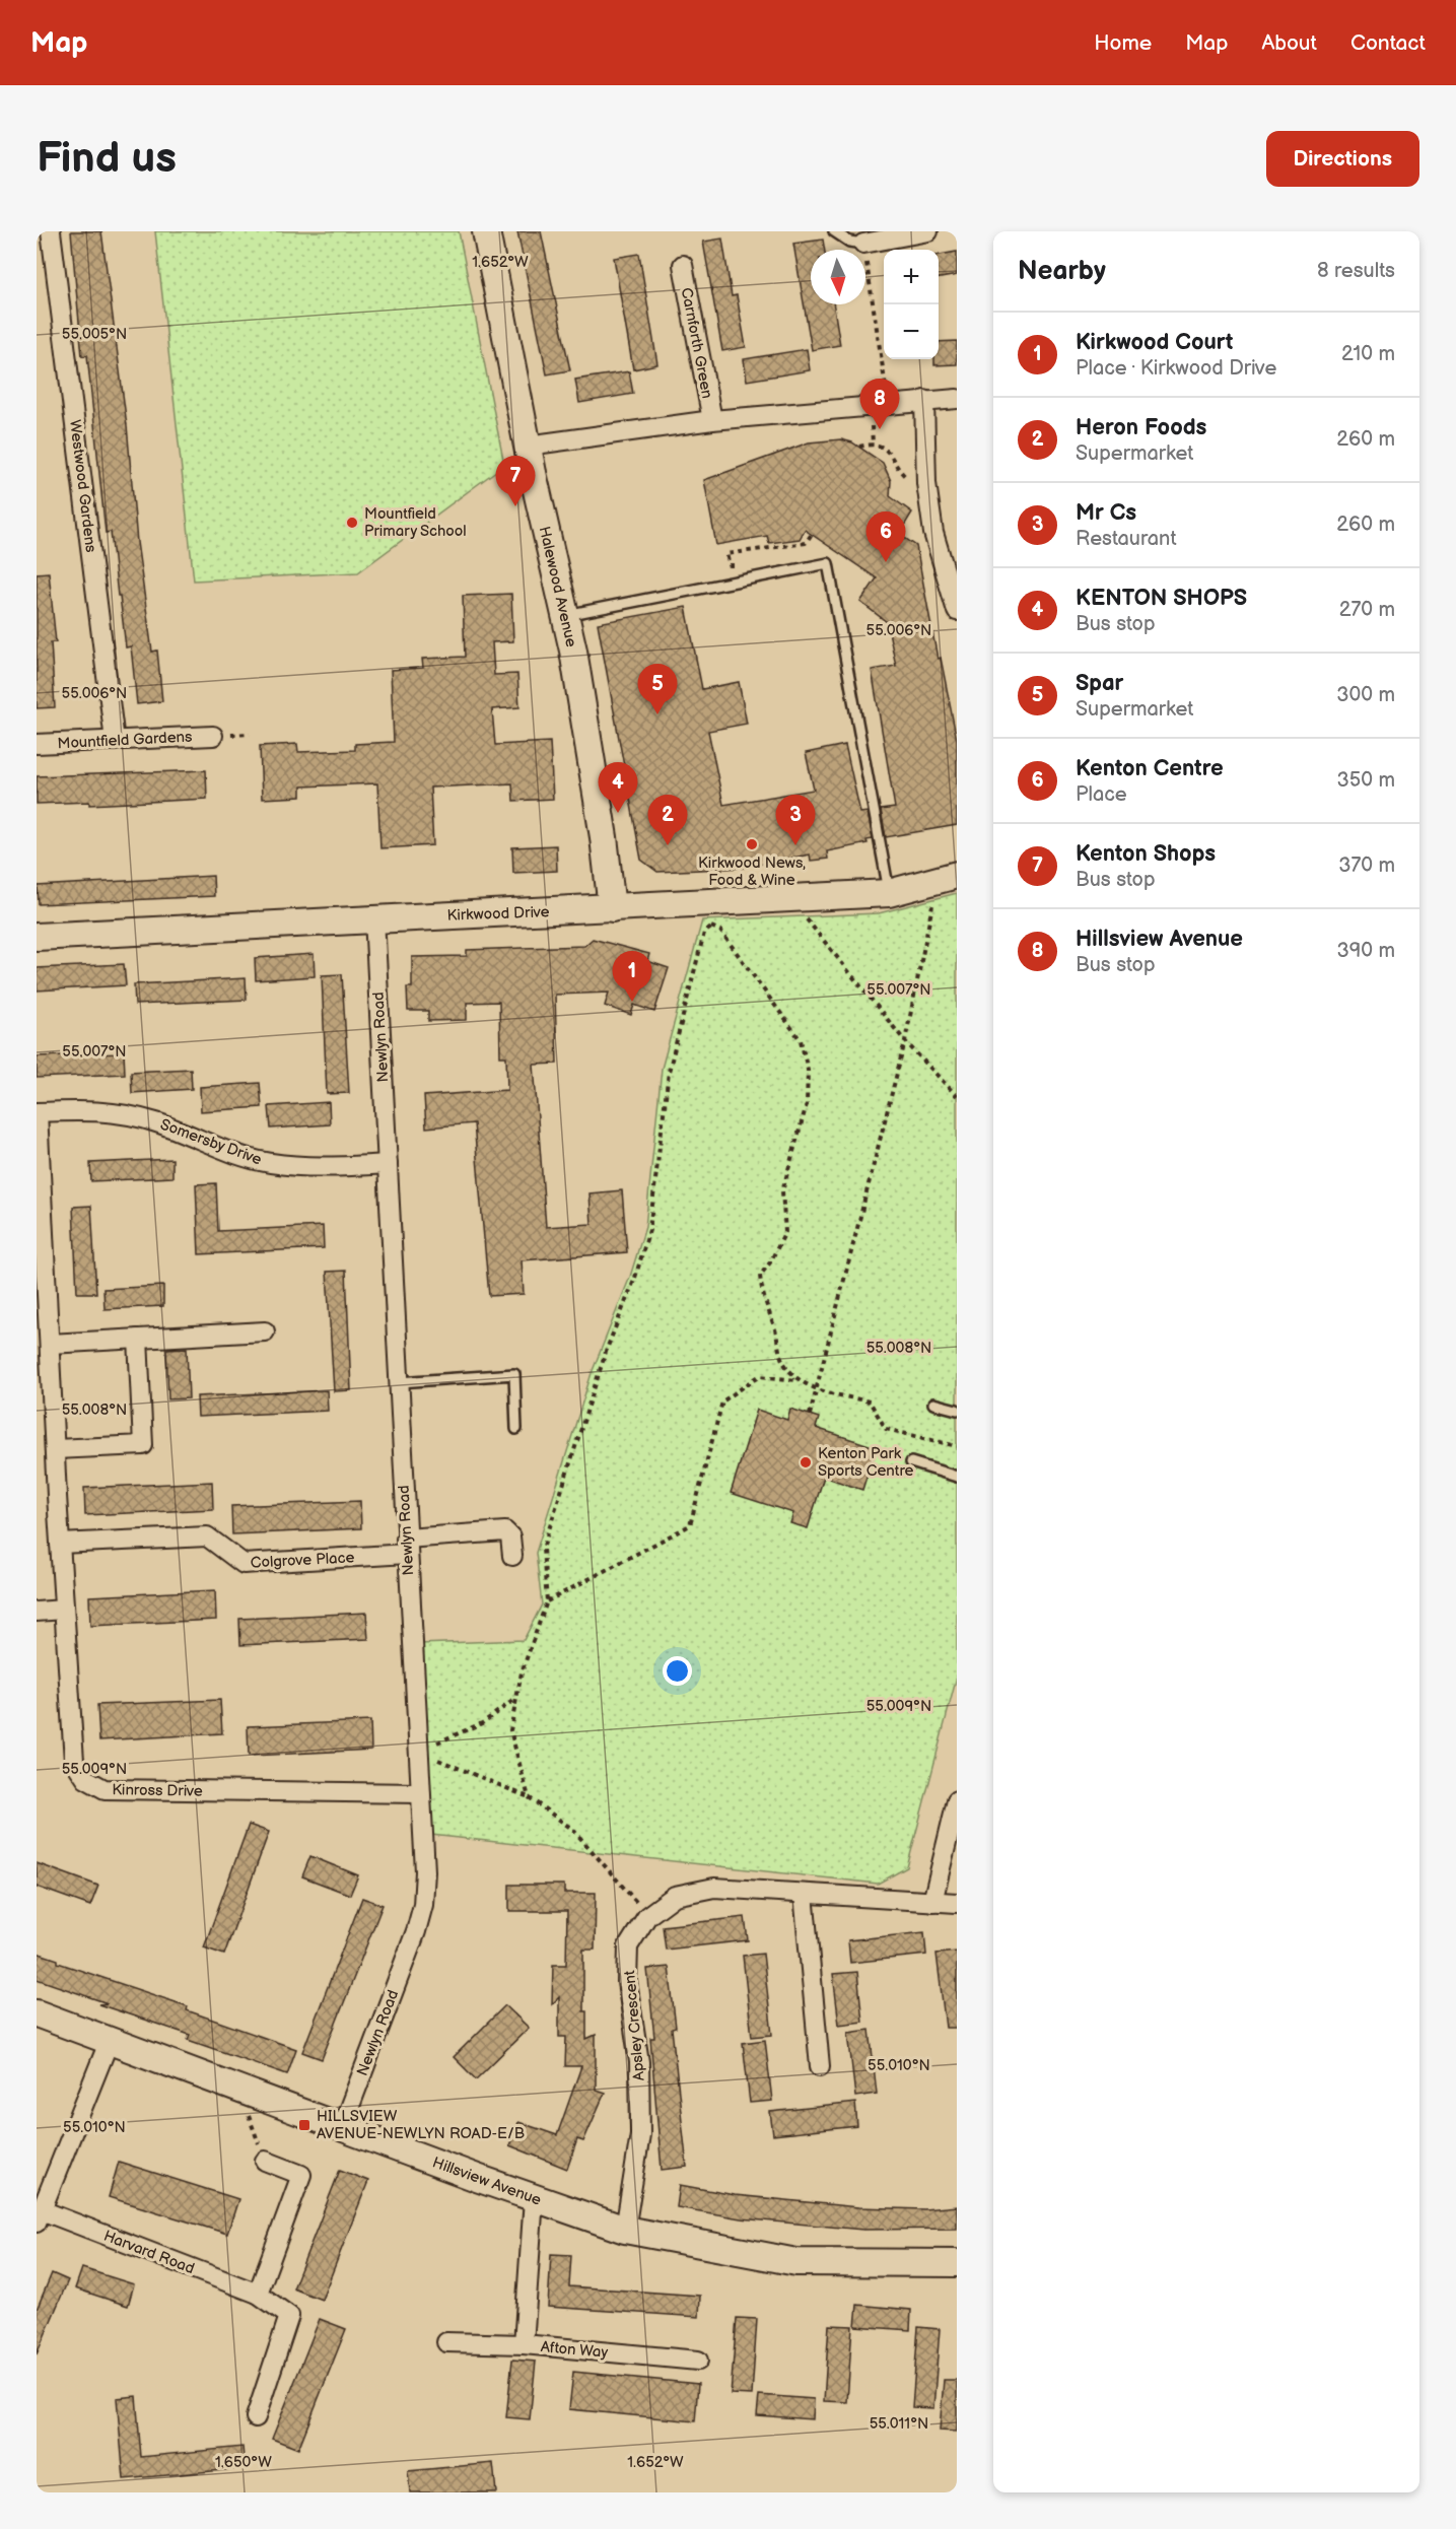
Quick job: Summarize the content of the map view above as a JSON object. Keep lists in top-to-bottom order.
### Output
{
  "streets": {
    "street": [
      "Carnforth Green",
      "Westwood Gardens",
      "Halewood Avenue",
      "Mountfield Gardens",
      "Kirkwood Drive",
      "Newlyn Road",
      "Somersby Drive",
      "Colgrove Place",
      "Kinross Drive",
      "Apsley Crescent",
      "Hillsview Avenue",
      "Harvard Road",
      "Afton Way"
    ]
  },
  "crossings": [
    ["Westwood Gardens", "Mountfield Gardens"],
    ["Halewood Avenue", "Kirkwood Drive"],
    ["Kirkwood Drive", "Newlyn Road"],
    ["Newlyn Road", "Somersby Drive"],
    ["Newlyn Road", "Colgrove Place"],
    ["Newlyn Road", "Kinross Drive"],
    ["Newlyn Road", "Hillsview Avenue"],
    ["Somersby Drive", "Kinross Drive"],
    ["Colgrove Place", "Kinross Drive"],
    ["Apsley Crescent", "Hillsview Avenue"],
    ["Hillsview Avenue", "Afton Way"]
  ],
  "places": {
    "other": ["Mountfield Primary School", "Kirkwood News, Food & Wine", "Kenton Park Sports Centre"],
    "transit": ["HILLSVIEW AVENUE-NEWLYN ROAD-E/B"]
  },
  "north": "bottom",
  "page": {
    "header": "Map",
    "nav": [
      "Home",
      "Map",
      "About",
      "Contact"
    ],
    "buttons": "Directions",
    "title": "Find us",
    "heading": ["Nearby", "8 results"],
    "map_buttons": ["+", "−"],
    "list": [
      {
        "mark": "1",
        "name": "Kirkwood Court",
        "note": "Place · Kirkwood Drive",
        "value": "210 m"
      },
      {
        "mark": "2",
        "name": "Heron Foods",
        "note": "Supermarket",
        "value": "260 m"
      },
      {
        "mark": "3",
        "name": "Mr Cs",
        "note": "Restaurant",
        "value": "260 m"
      },
      {
        "mark": "4",
        "name": "KENTON SHOPS",
        "note": "Bus stop",
        "value": "270 m"
      },
      {
        "mark": "5",
        "name": "Spar",
        "note": "Supermarket",
        "value": "300 m"
      },
      {
        "mark": "6",
        "name": "Kenton Centre",
        "note": "Place",
        "value": "350 m"
      },
      {
        "mark": "7",
        "name": "Kenton Shops",
        "note": "Bus stop",
        "value": "370 m"
      },
      {
        "mark": "8",
        "name": "Hillsview Avenue",
        "note": "Bus stop",
        "value": "390 m"
      }
    ],
    "pins": [
      "8",
      "7",
      "6",
      "5",
      "4",
      "2",
      "3",
      "1"
    ]
  },
  "coordinates": [
    "1.652°W",
    "55.005°N",
    "55.006°N",
    "55.007°N",
    "55.008°N",
    "55.009°N",
    "55.010°N",
    "55.011°N",
    "1.650°W"
  ]
}
